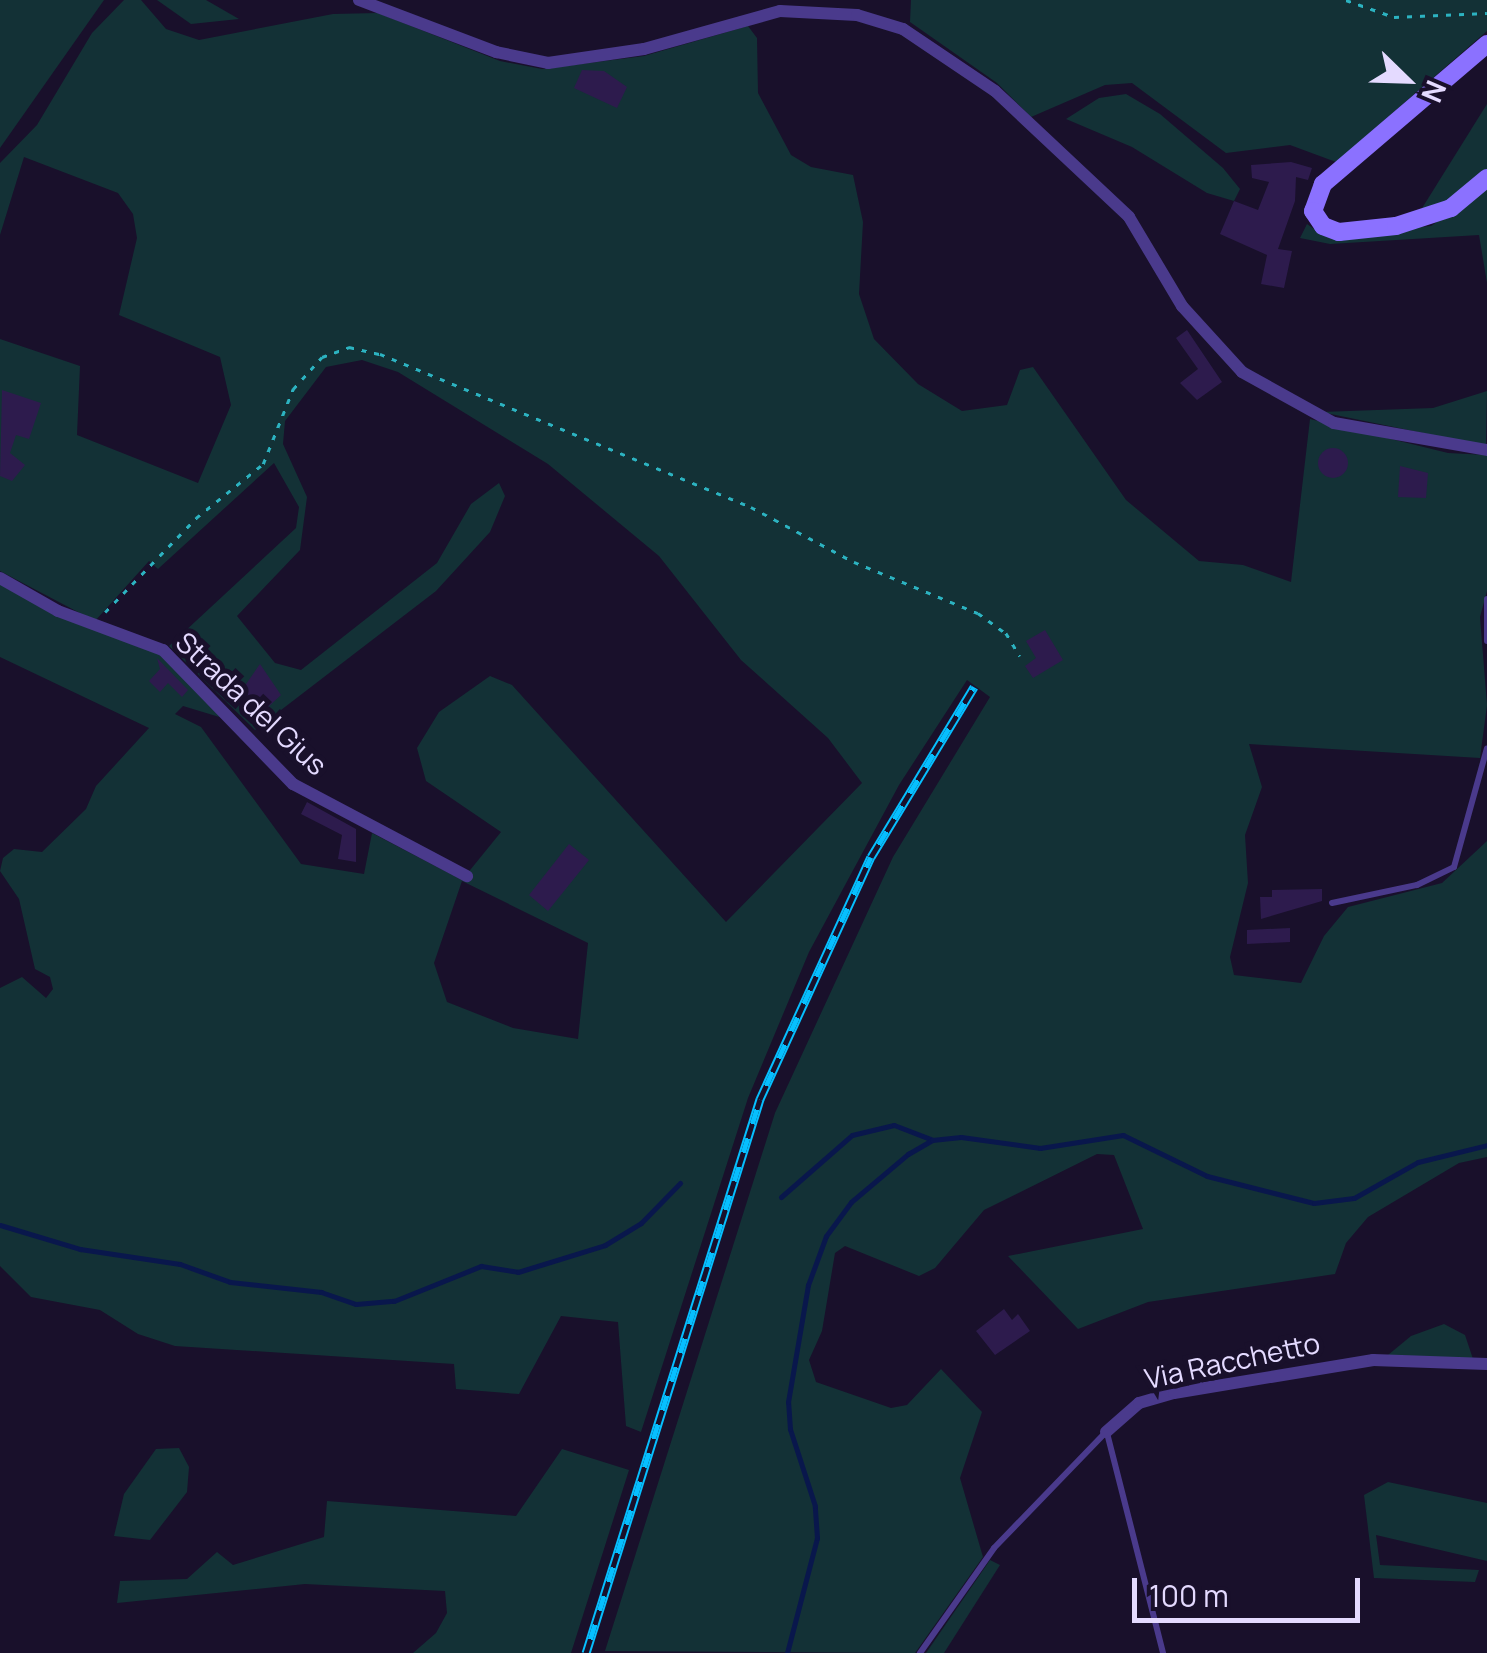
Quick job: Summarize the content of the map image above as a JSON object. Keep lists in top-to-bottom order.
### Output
{
  "streets": {
    "street": ["Strada del Gius", "Via Racchetto"]
  },
  "scale_bar": "100 m",
  "north": "bottom right"
}
